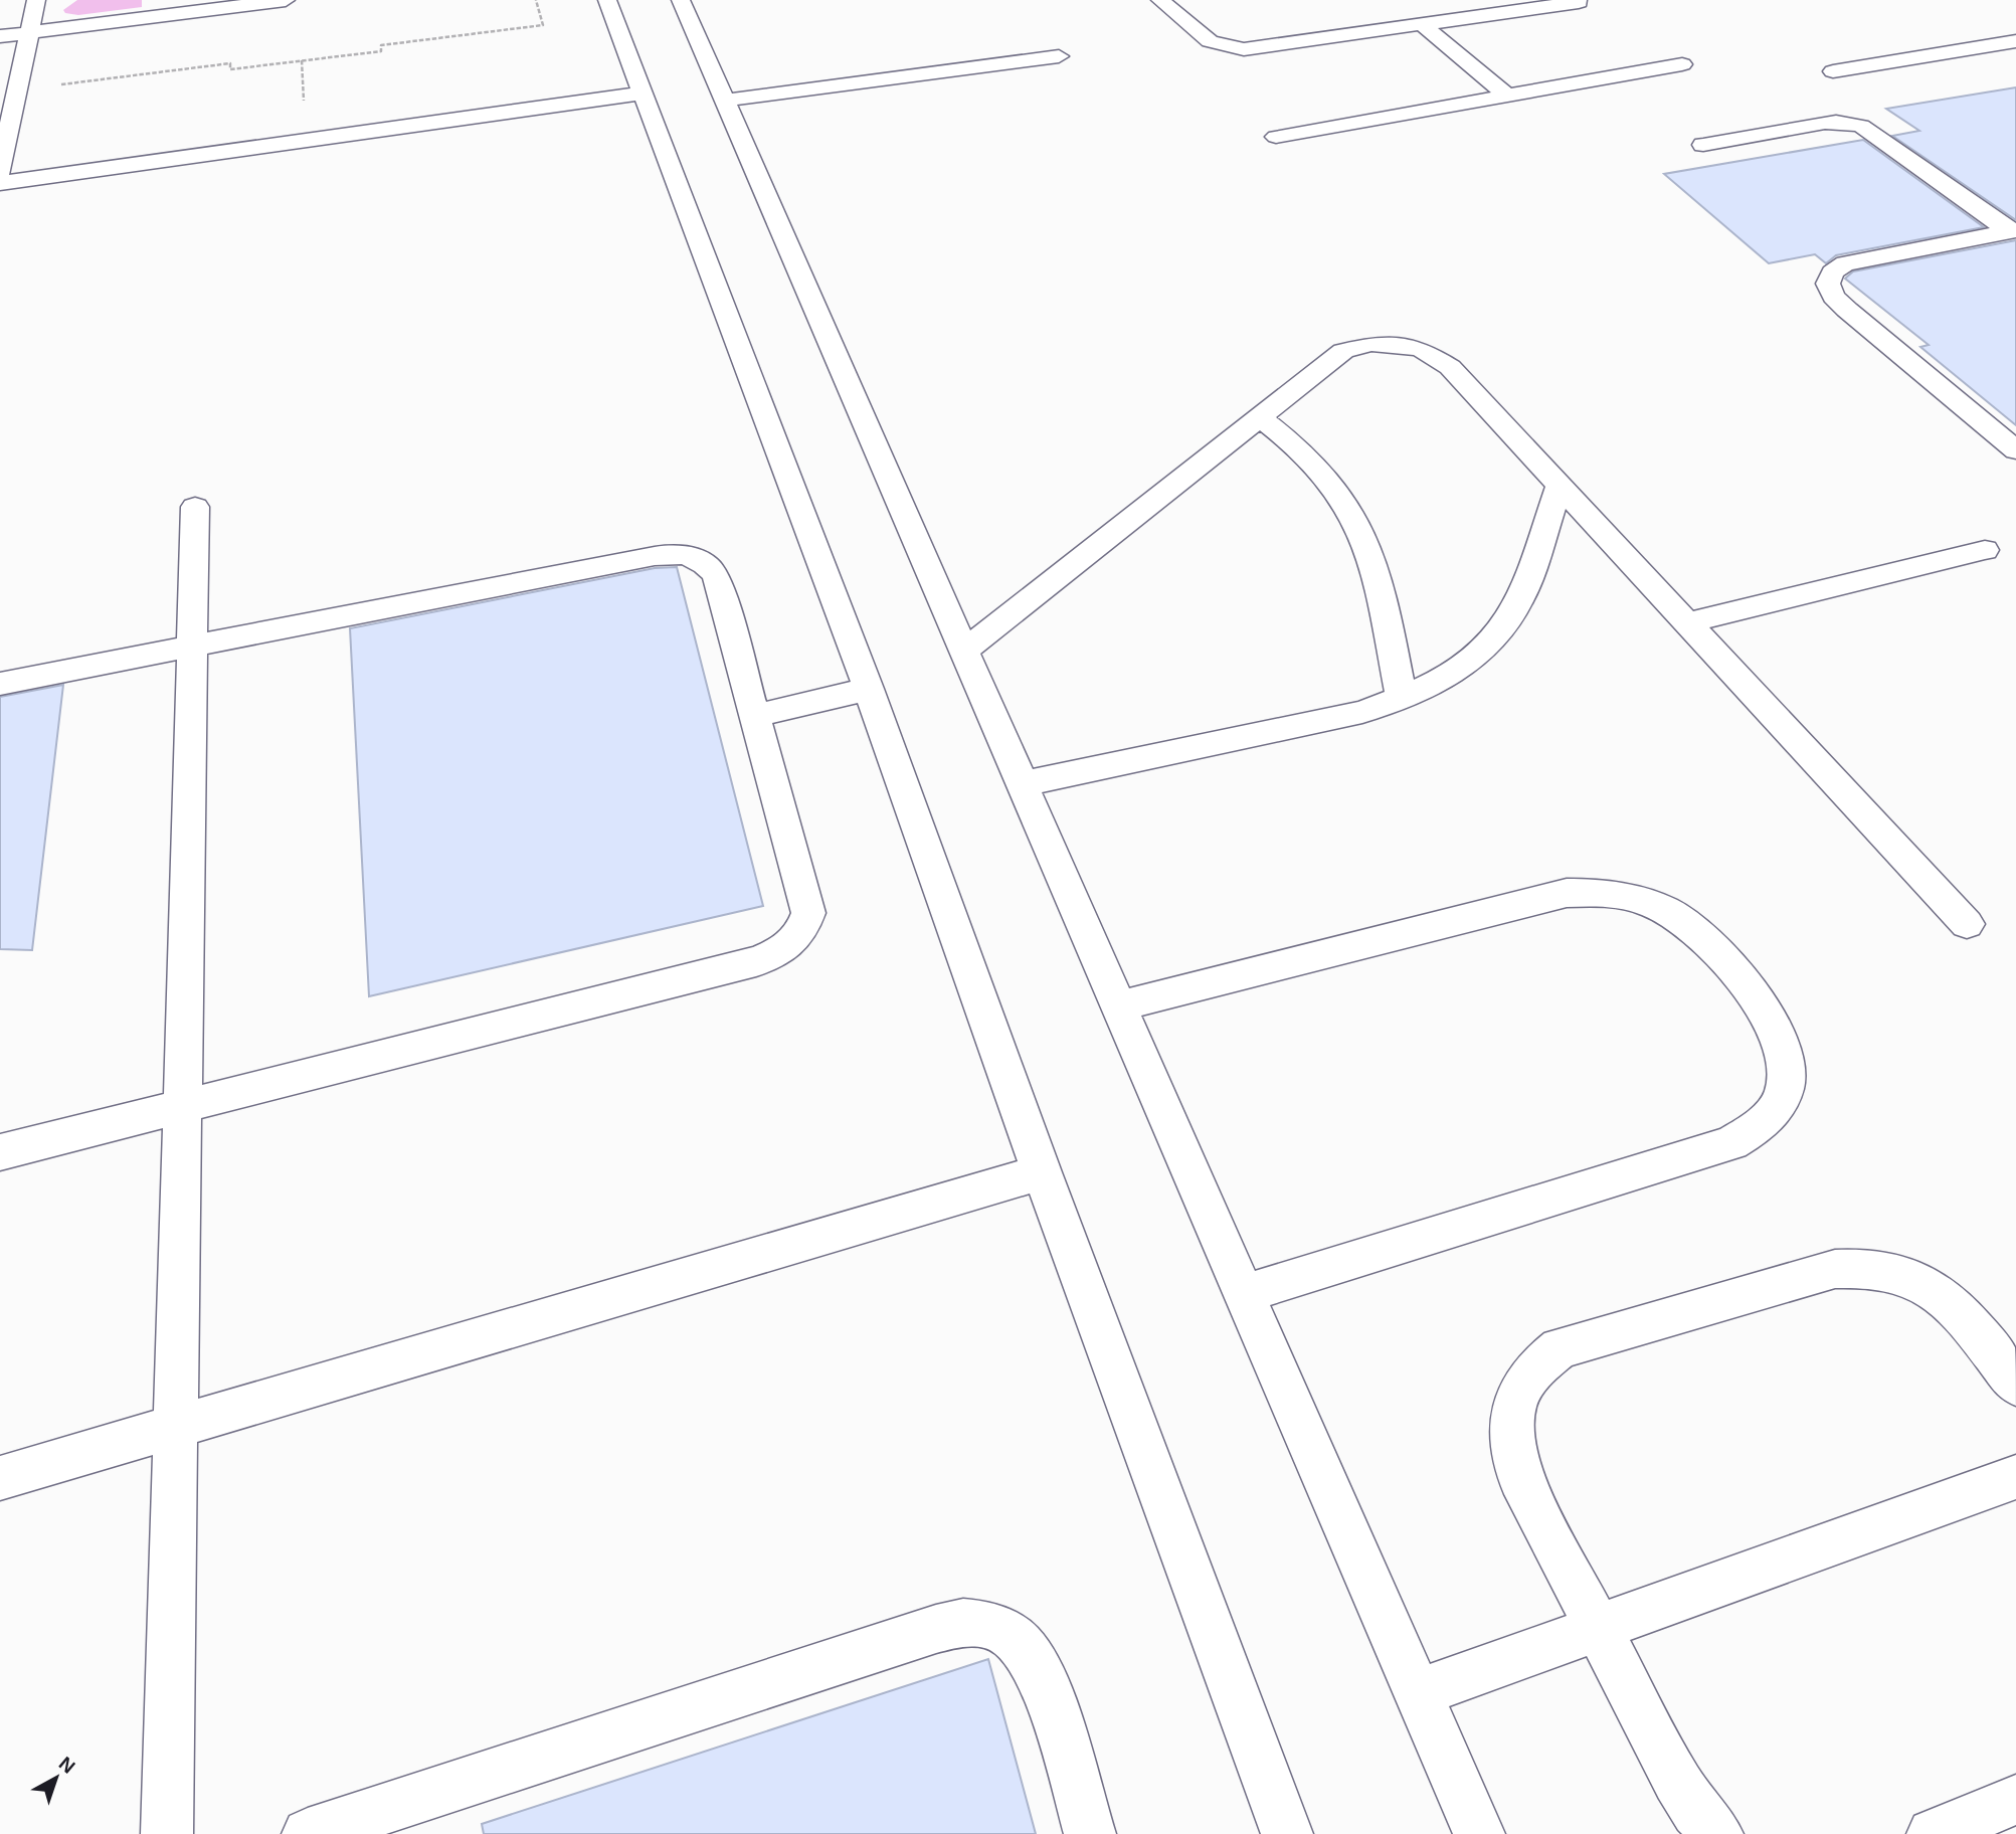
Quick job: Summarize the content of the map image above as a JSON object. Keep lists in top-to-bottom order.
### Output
{
  "north": "top right"
}
